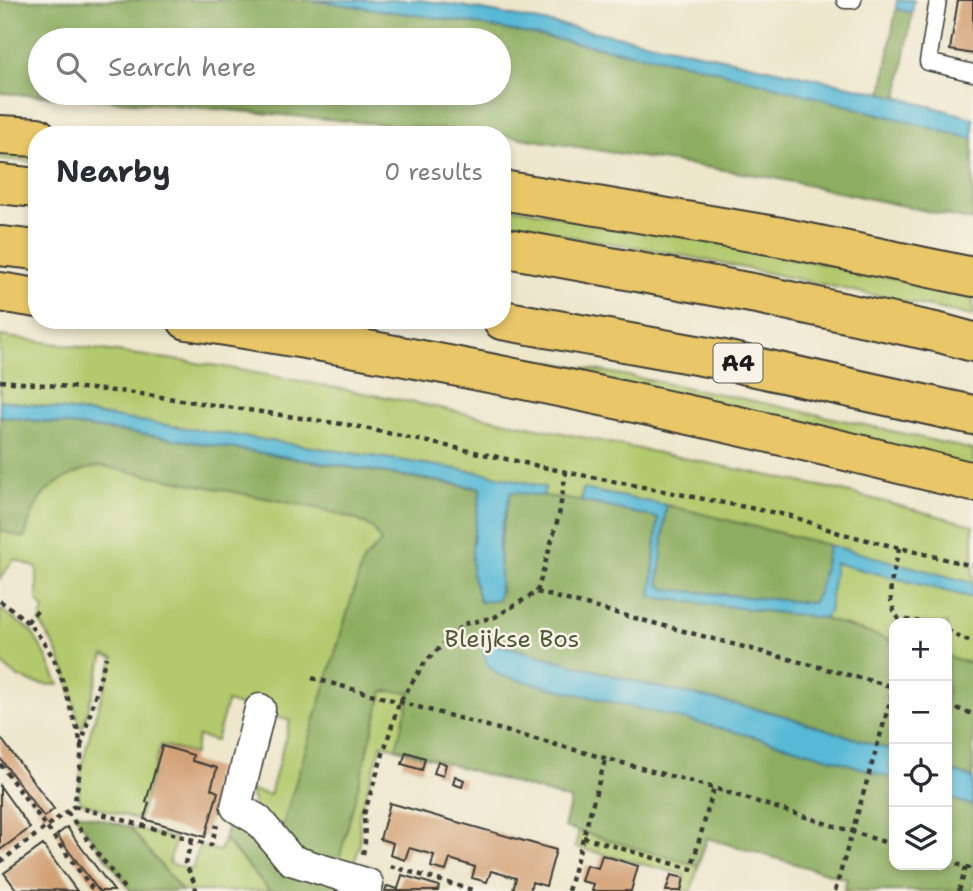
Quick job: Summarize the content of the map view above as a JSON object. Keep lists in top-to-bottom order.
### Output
{
  "streets": {
    "highway": ["A4"]
  },
  "parks": ["Bleijkse Bos"],
  "page": {
    "search": "Search here",
    "heading": ["Nearby", "0 results"],
    "map_buttons": ["+", "−"]
  }
}
